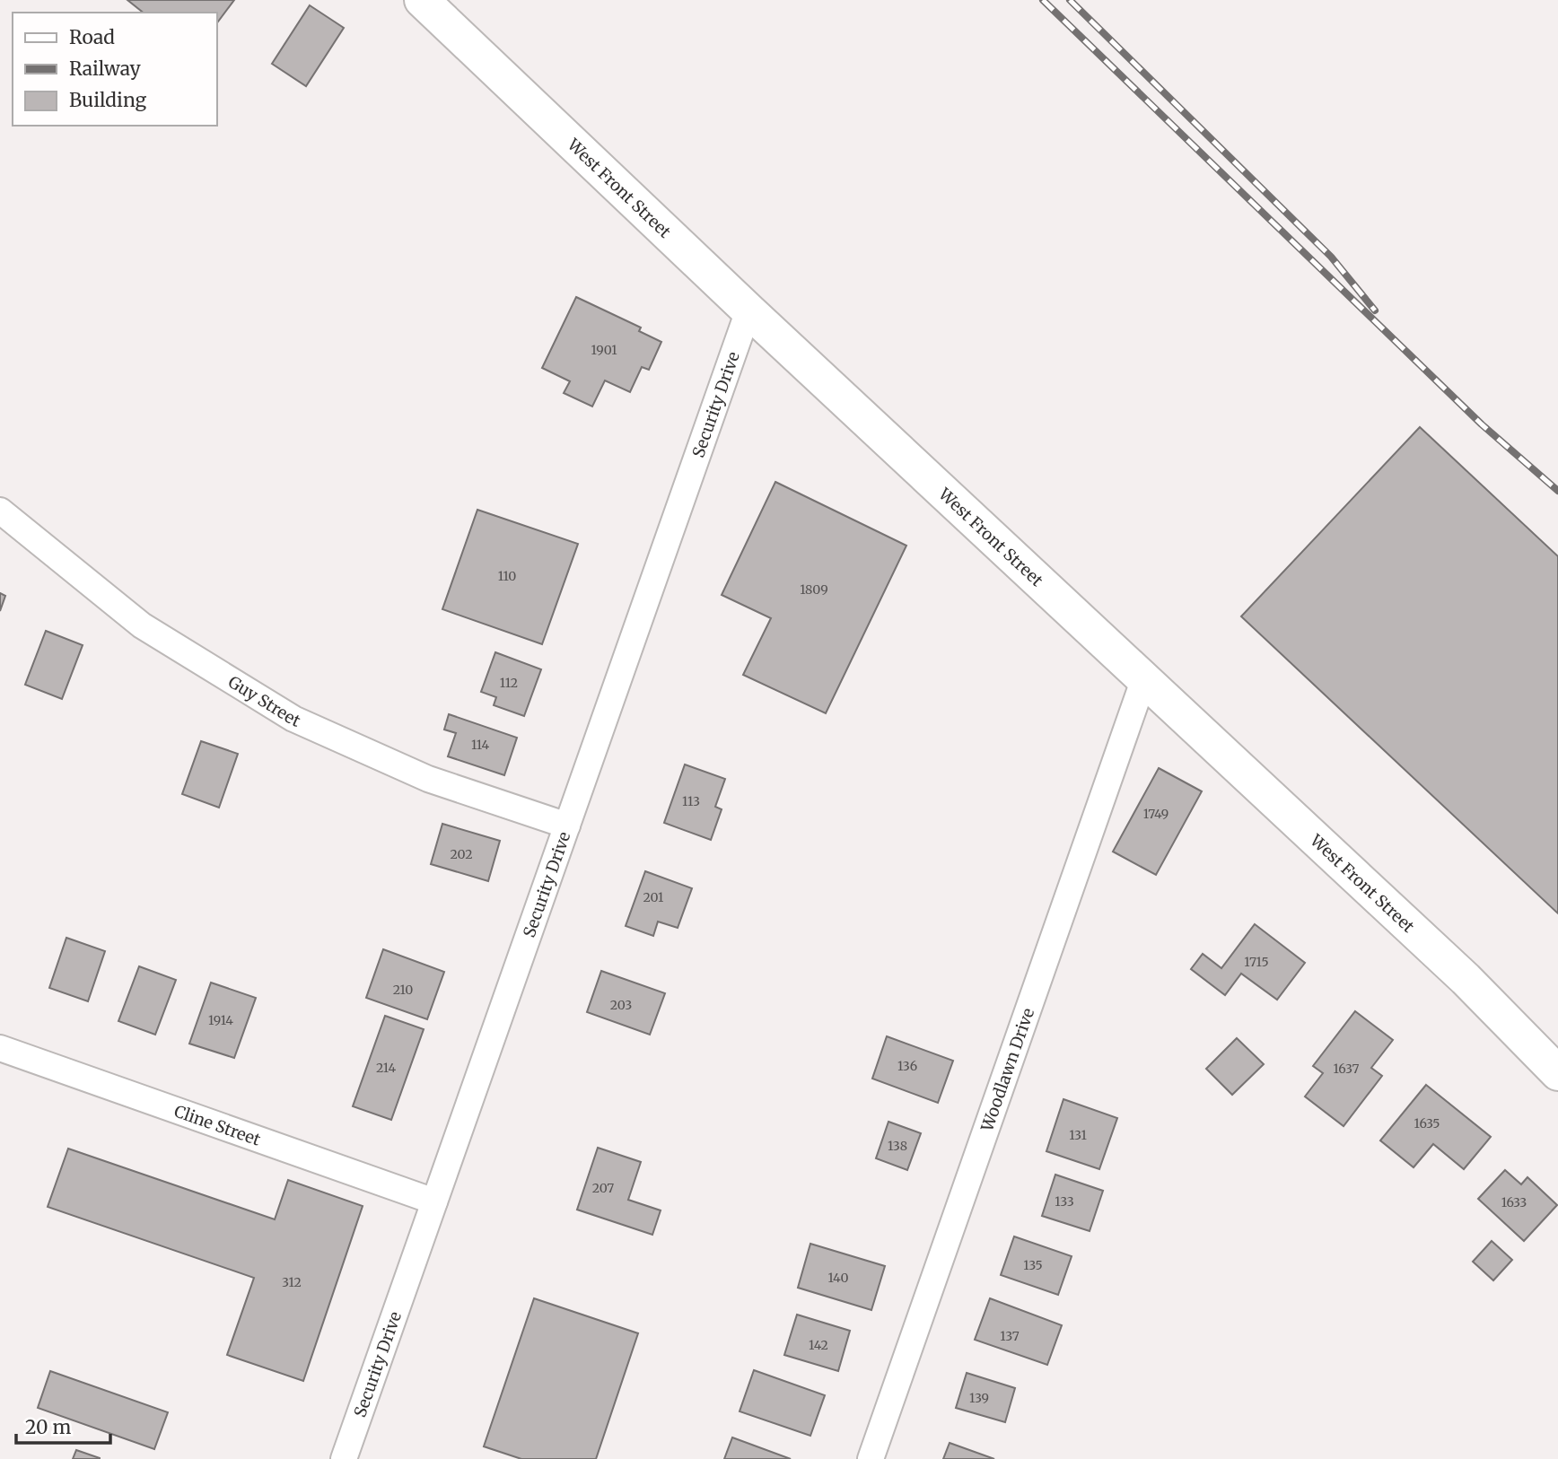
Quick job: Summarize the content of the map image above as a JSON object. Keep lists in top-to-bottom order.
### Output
{
  "streets": {
    "main road": ["West Front Street"],
    "street": [
      "Security Drive",
      "Guy Street",
      "Woodlawn Drive",
      "Cline Street"
    ]
  },
  "crossings": [
    ["West Front Street", "Security Drive"],
    ["West Front Street", "Woodlawn Drive"],
    ["Security Drive", "Guy Street"],
    ["Security Drive", "Cline Street"]
  ],
  "house_numbers": [
    "1901",
    "110",
    "1809",
    "112",
    "114",
    "113",
    "1749",
    "202",
    "201",
    "1715",
    "210",
    "203",
    "1914",
    "136",
    "214",
    "1637",
    "1635",
    "131",
    "138",
    "207",
    "133",
    "1633",
    "135",
    "140",
    "312",
    "137",
    "142",
    "139"
  ],
  "legend": ["Road", "Railway", "Building"],
  "scale_bar": "20 m"
}
